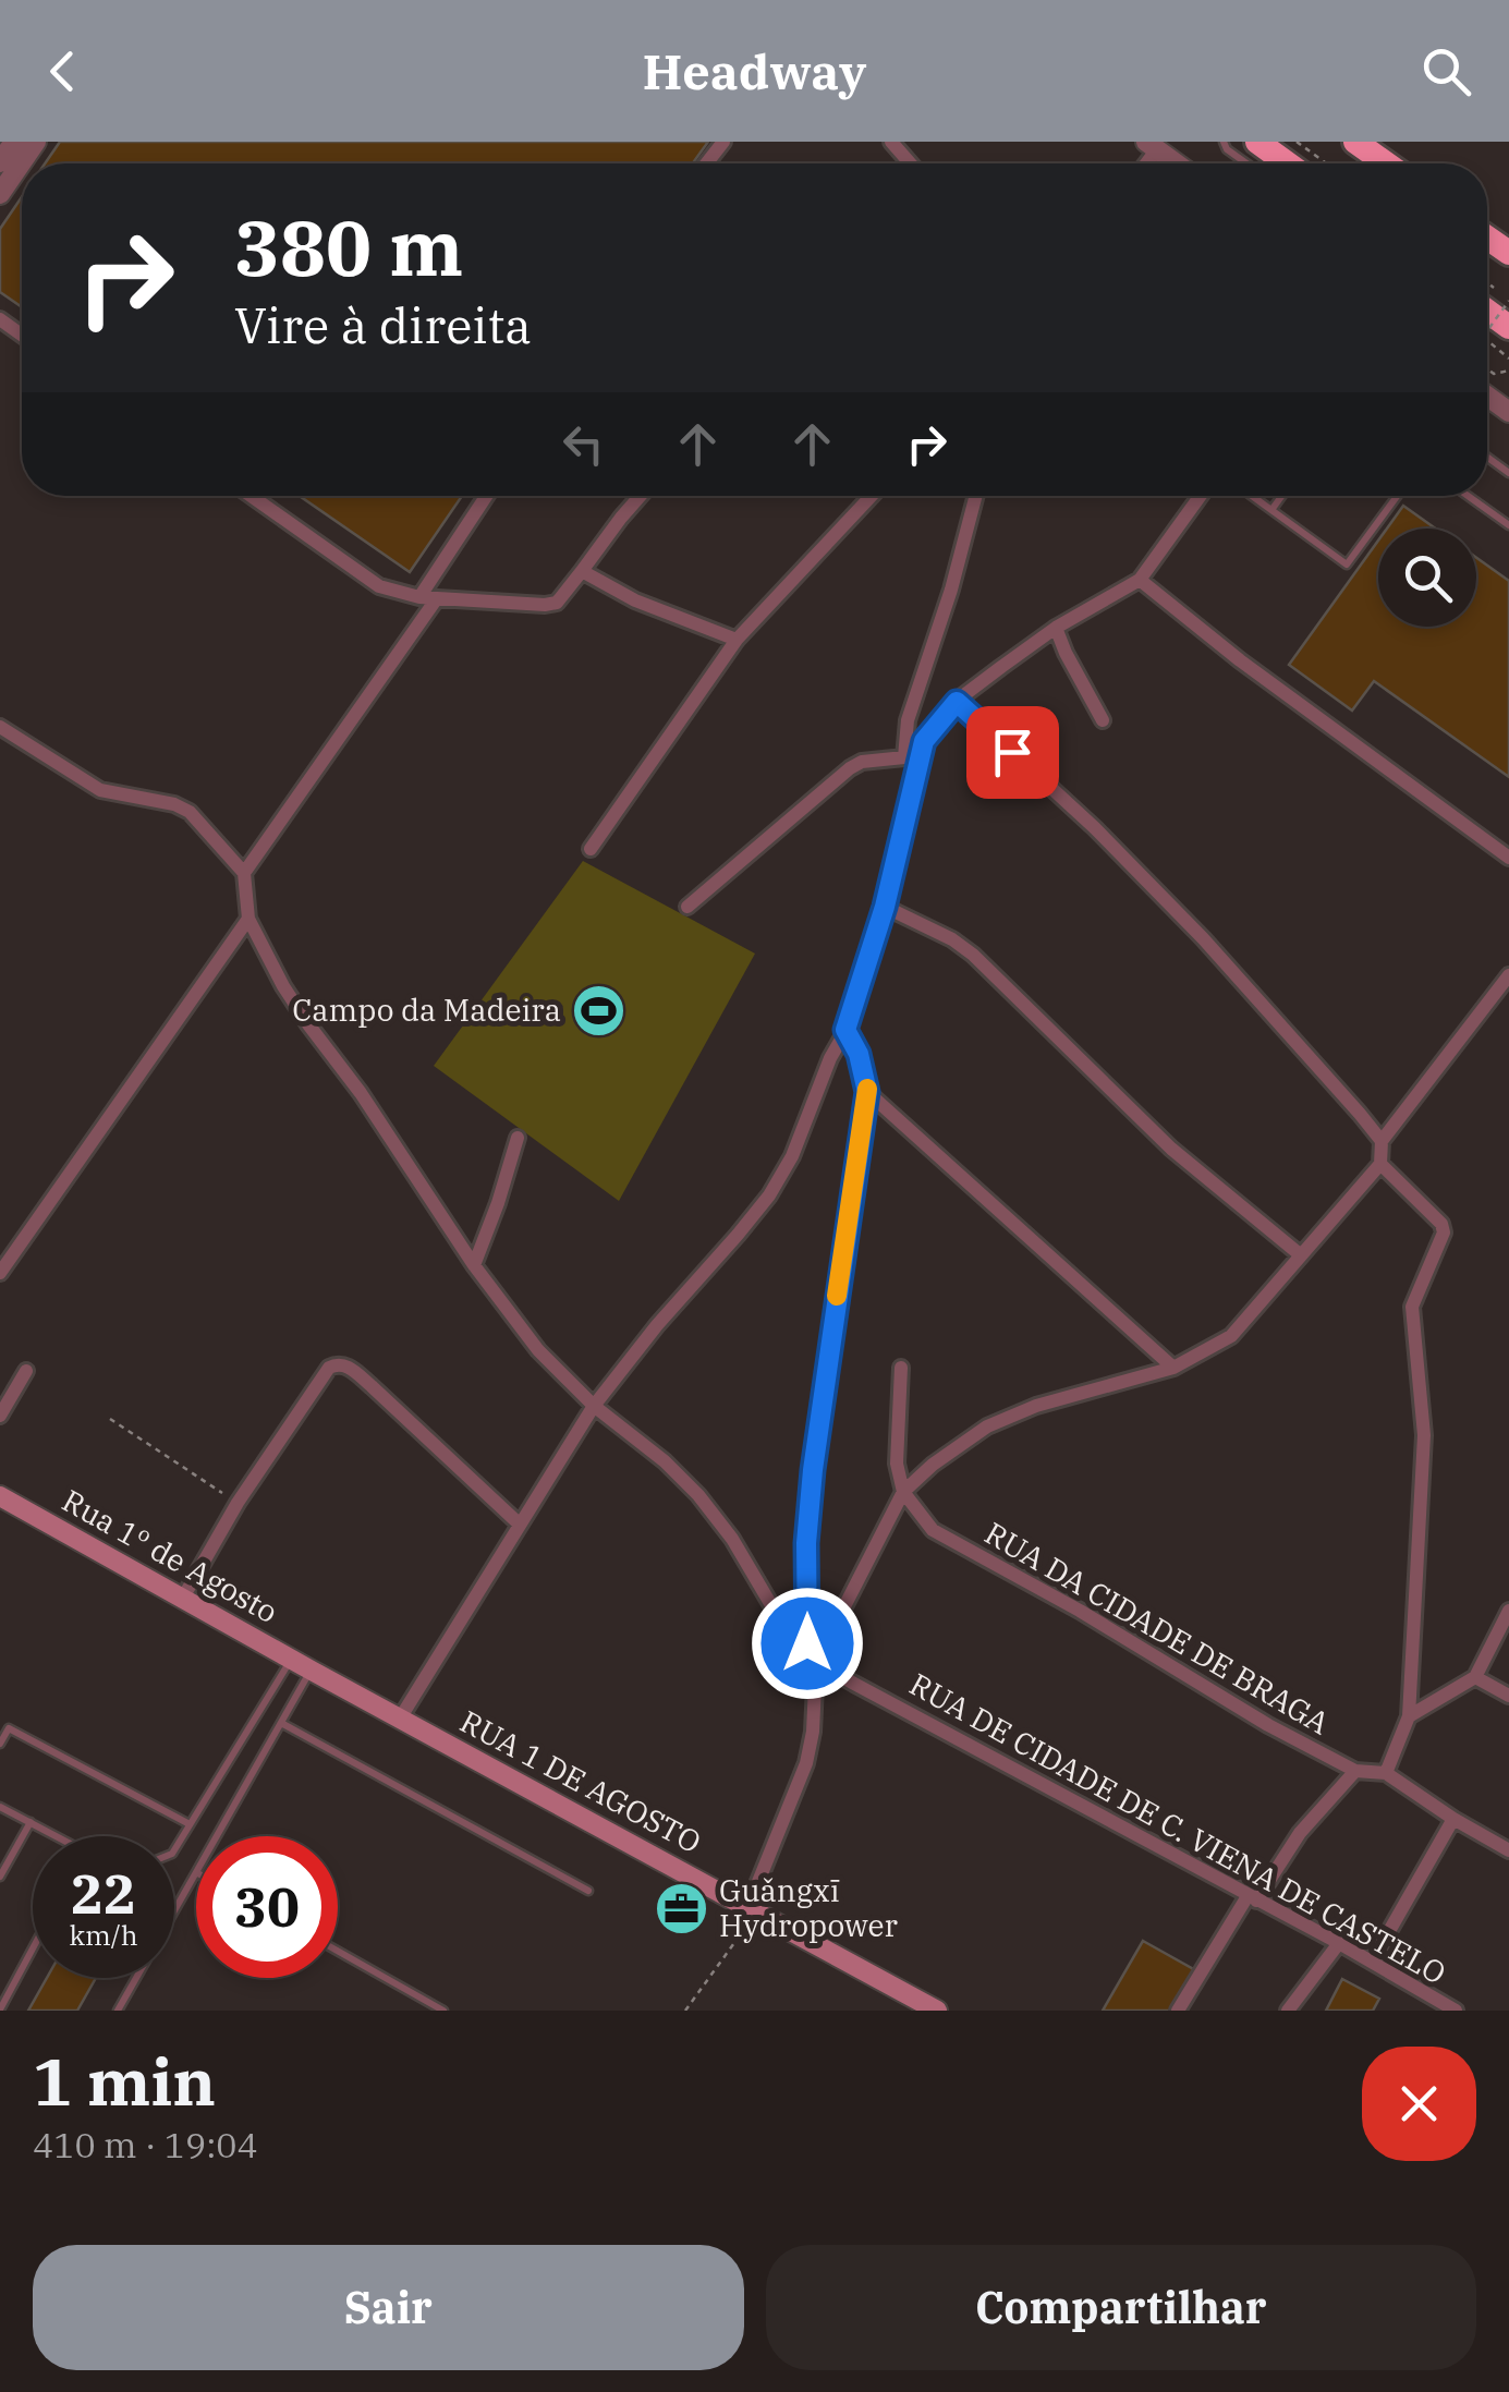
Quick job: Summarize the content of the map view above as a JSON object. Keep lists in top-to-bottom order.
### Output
{
  "streets": {
    "main road": ["Rua 1º de Agosto", "RUA 1 DE AGOSTO"],
    "street": ["RUA DA CIDADE DE BRAGA", "RUA DE CIDADE DE C. VIENA DE CASTELO"]
  },
  "crossings": [
    ["Rua 1º de Agosto", "RUA 1 DE AGOSTO"]
  ],
  "places": {
    "sports": ["Campo da Madeira"],
    "office": ["Guǎngxī Hydropower"]
  },
  "page": {
    "header": "Headway",
    "turn": ["380 m", "Vire à direita"],
    "speed": "22 km/h",
    "limit": "30",
    "heading": ["1 min", "410 m · 19:04"],
    "buttons": ["Sair", "Compartilhar"]
  }
}
